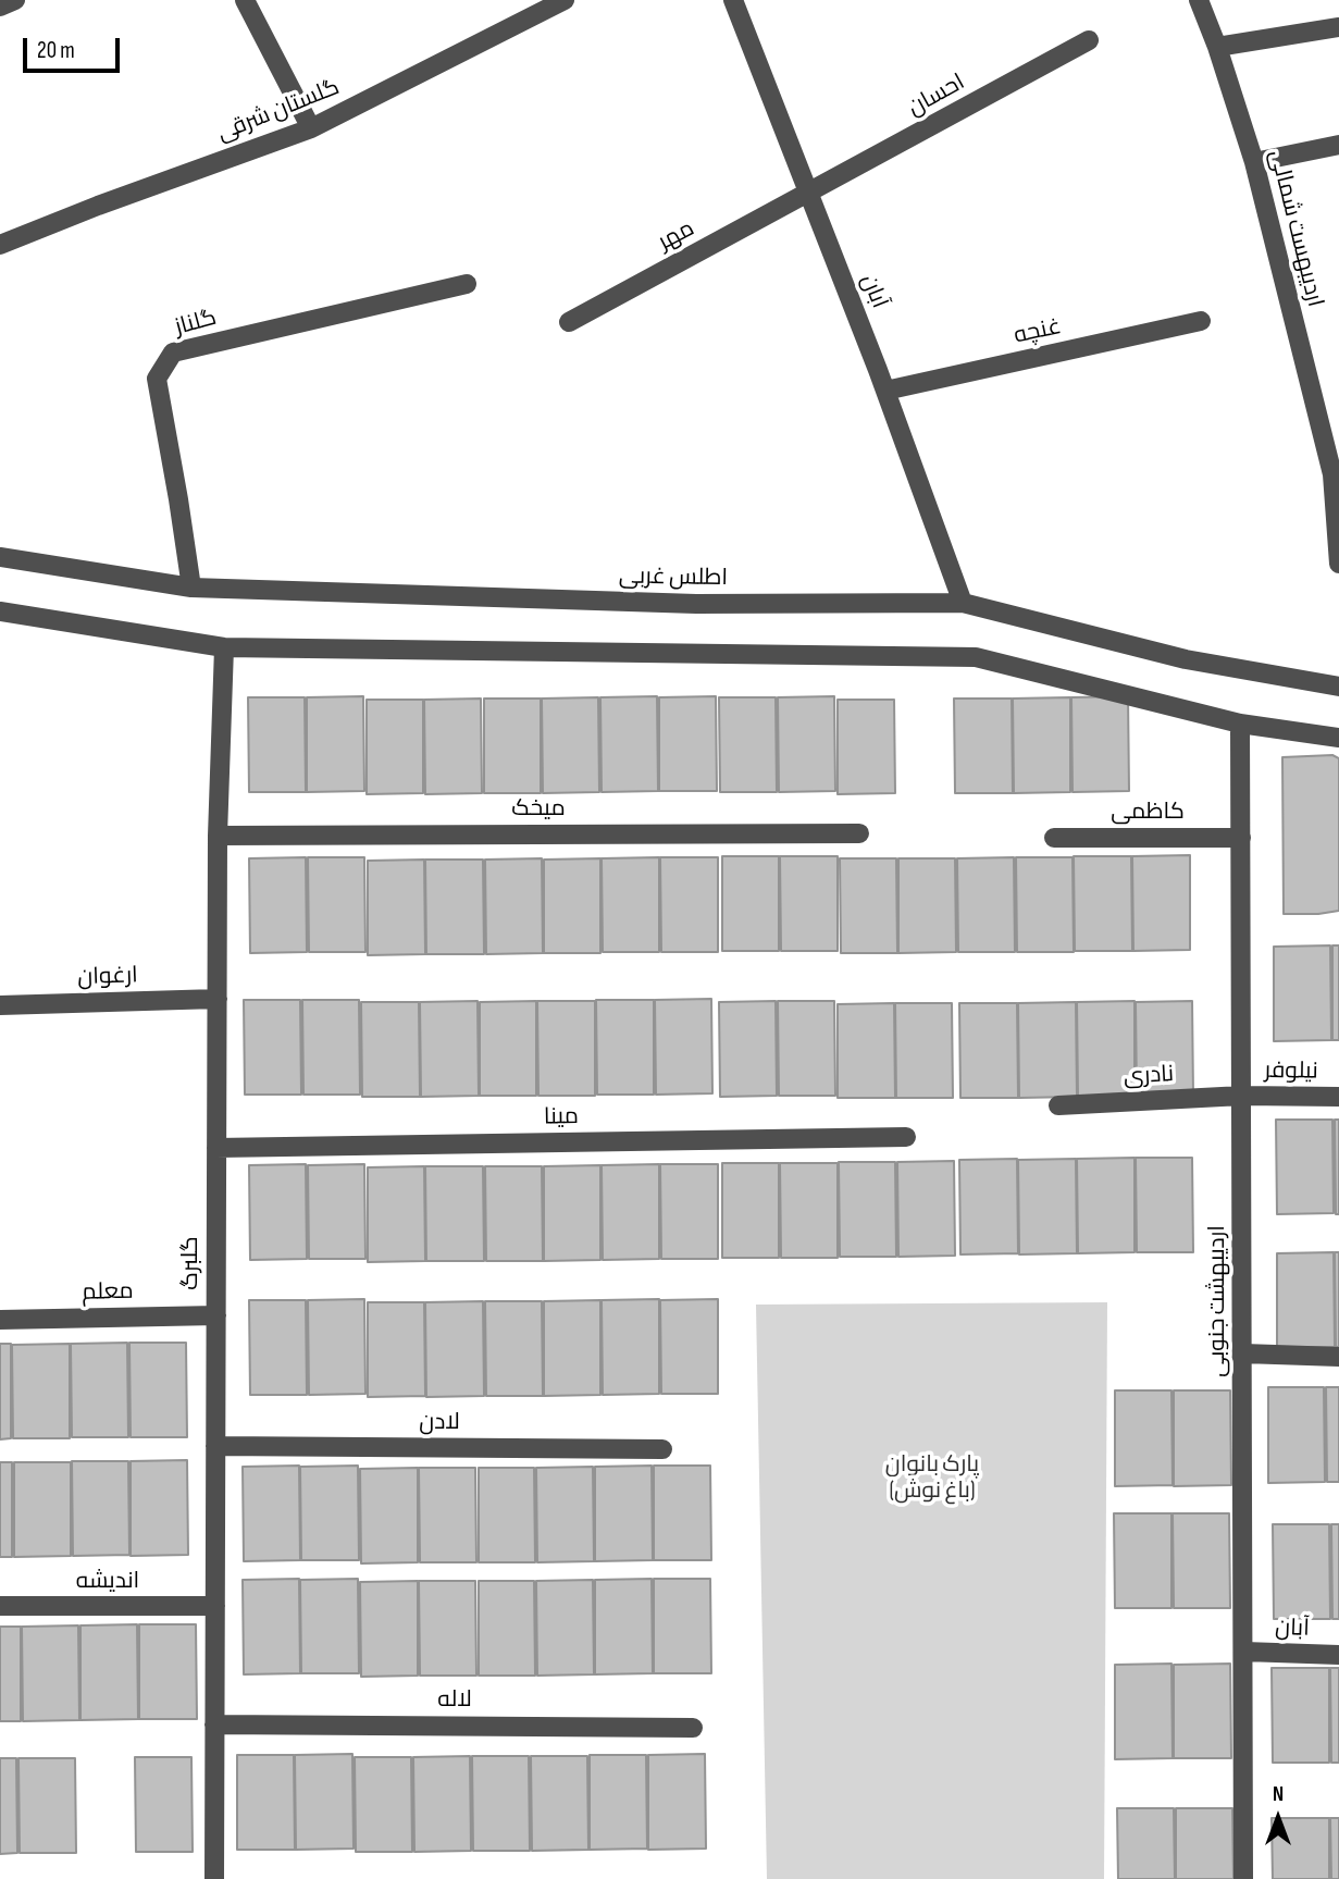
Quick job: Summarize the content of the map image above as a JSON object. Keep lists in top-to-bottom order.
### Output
{
  "streets": {
    "street": [
      "احسان",
      "گلستان شرقی",
      "اردیبهست شمالی",
      "مهر",
      "آبان",
      "گلناز",
      "غنچه",
      "اطلس غربی",
      "میخک",
      "کاظمی",
      "ارغوان",
      "نیلوفر",
      "نادری",
      "مینا",
      "گلبرگ",
      "معلم",
      "اردیبهشت جنوبی",
      "لادن",
      "اندیشه",
      "لاله"
    ]
  },
  "crossings": [
    ["احسان", "مهر"],
    ["احسان", "آبان"],
    ["مهر", "آبان"],
    ["آبان", "غنچه"],
    ["آبان", "اطلس غربی"],
    ["آبان", "اردیبهشت جنوبی"],
    ["گلناز", "اطلس غربی"],
    ["میخک", "گلبرگ"],
    ["کاظمی", "اردیبهشت جنوبی"],
    ["ارغوان", "گلبرگ"],
    ["نیلوفر", "نادری"],
    ["نیلوفر", "اردیبهشت جنوبی"],
    ["نادری", "اردیبهشت جنوبی"],
    ["مینا", "گلبرگ"],
    ["گلبرگ", "معلم"],
    ["گلبرگ", "لادن"],
    ["گلبرگ", "اندیشه"],
    ["گلبرگ", "لاله"]
  ],
  "parks": ["پارک بانوان (باغ نوش)"],
  "scale_bar": "20 m",
  "north": "top"
}
